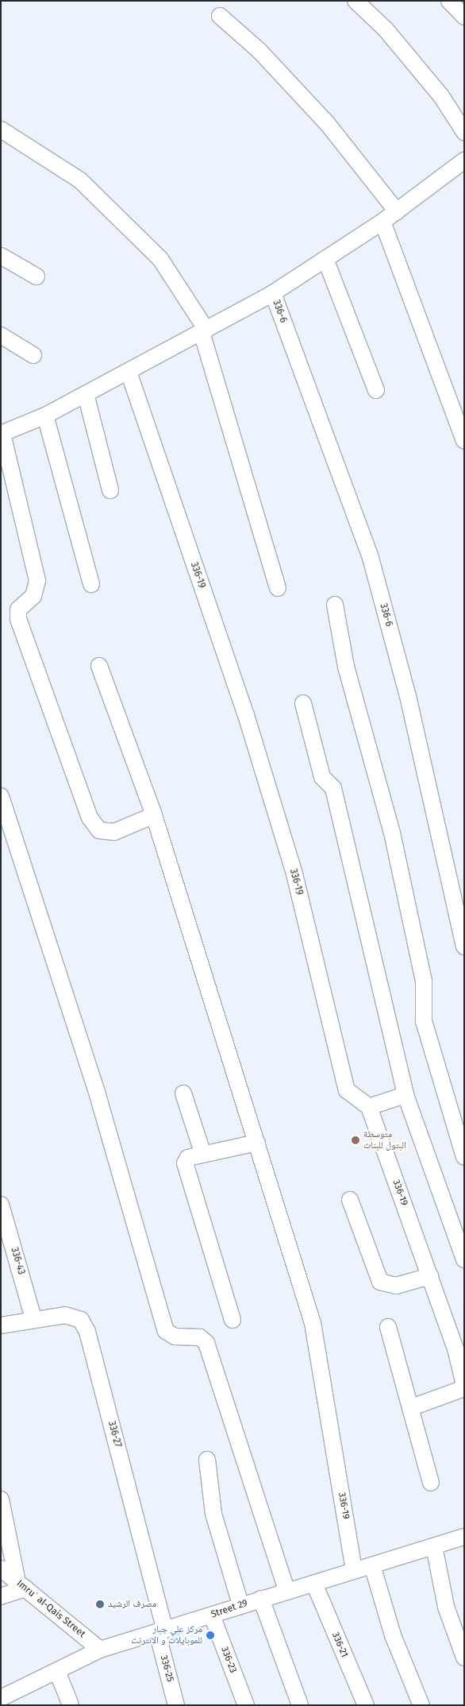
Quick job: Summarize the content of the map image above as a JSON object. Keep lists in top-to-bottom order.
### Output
{
  "streets": {
    "street": [
      "336-6",
      "336-19",
      "336-43",
      "336-27",
      "Imruʾ al-Qais Street",
      "Street 29",
      "336-21",
      "336-23",
      "336-25"
    ]
  },
  "crossings": [
    ["336-19", "Street 29"],
    ["336-43", "336-27"],
    ["336-27", "Street 29"],
    ["336-27", "336-25"],
    ["Imruʾ al-Qais Street", "Street 29"],
    ["Street 29", "336-21"],
    ["Street 29", "336-23"],
    ["Street 29", "336-25"]
  ],
  "places": ["متوسطة البتول للبنات", "مصرف الرشيد", "مركز علي جبار للموبايلات و الانترنت"]
}
